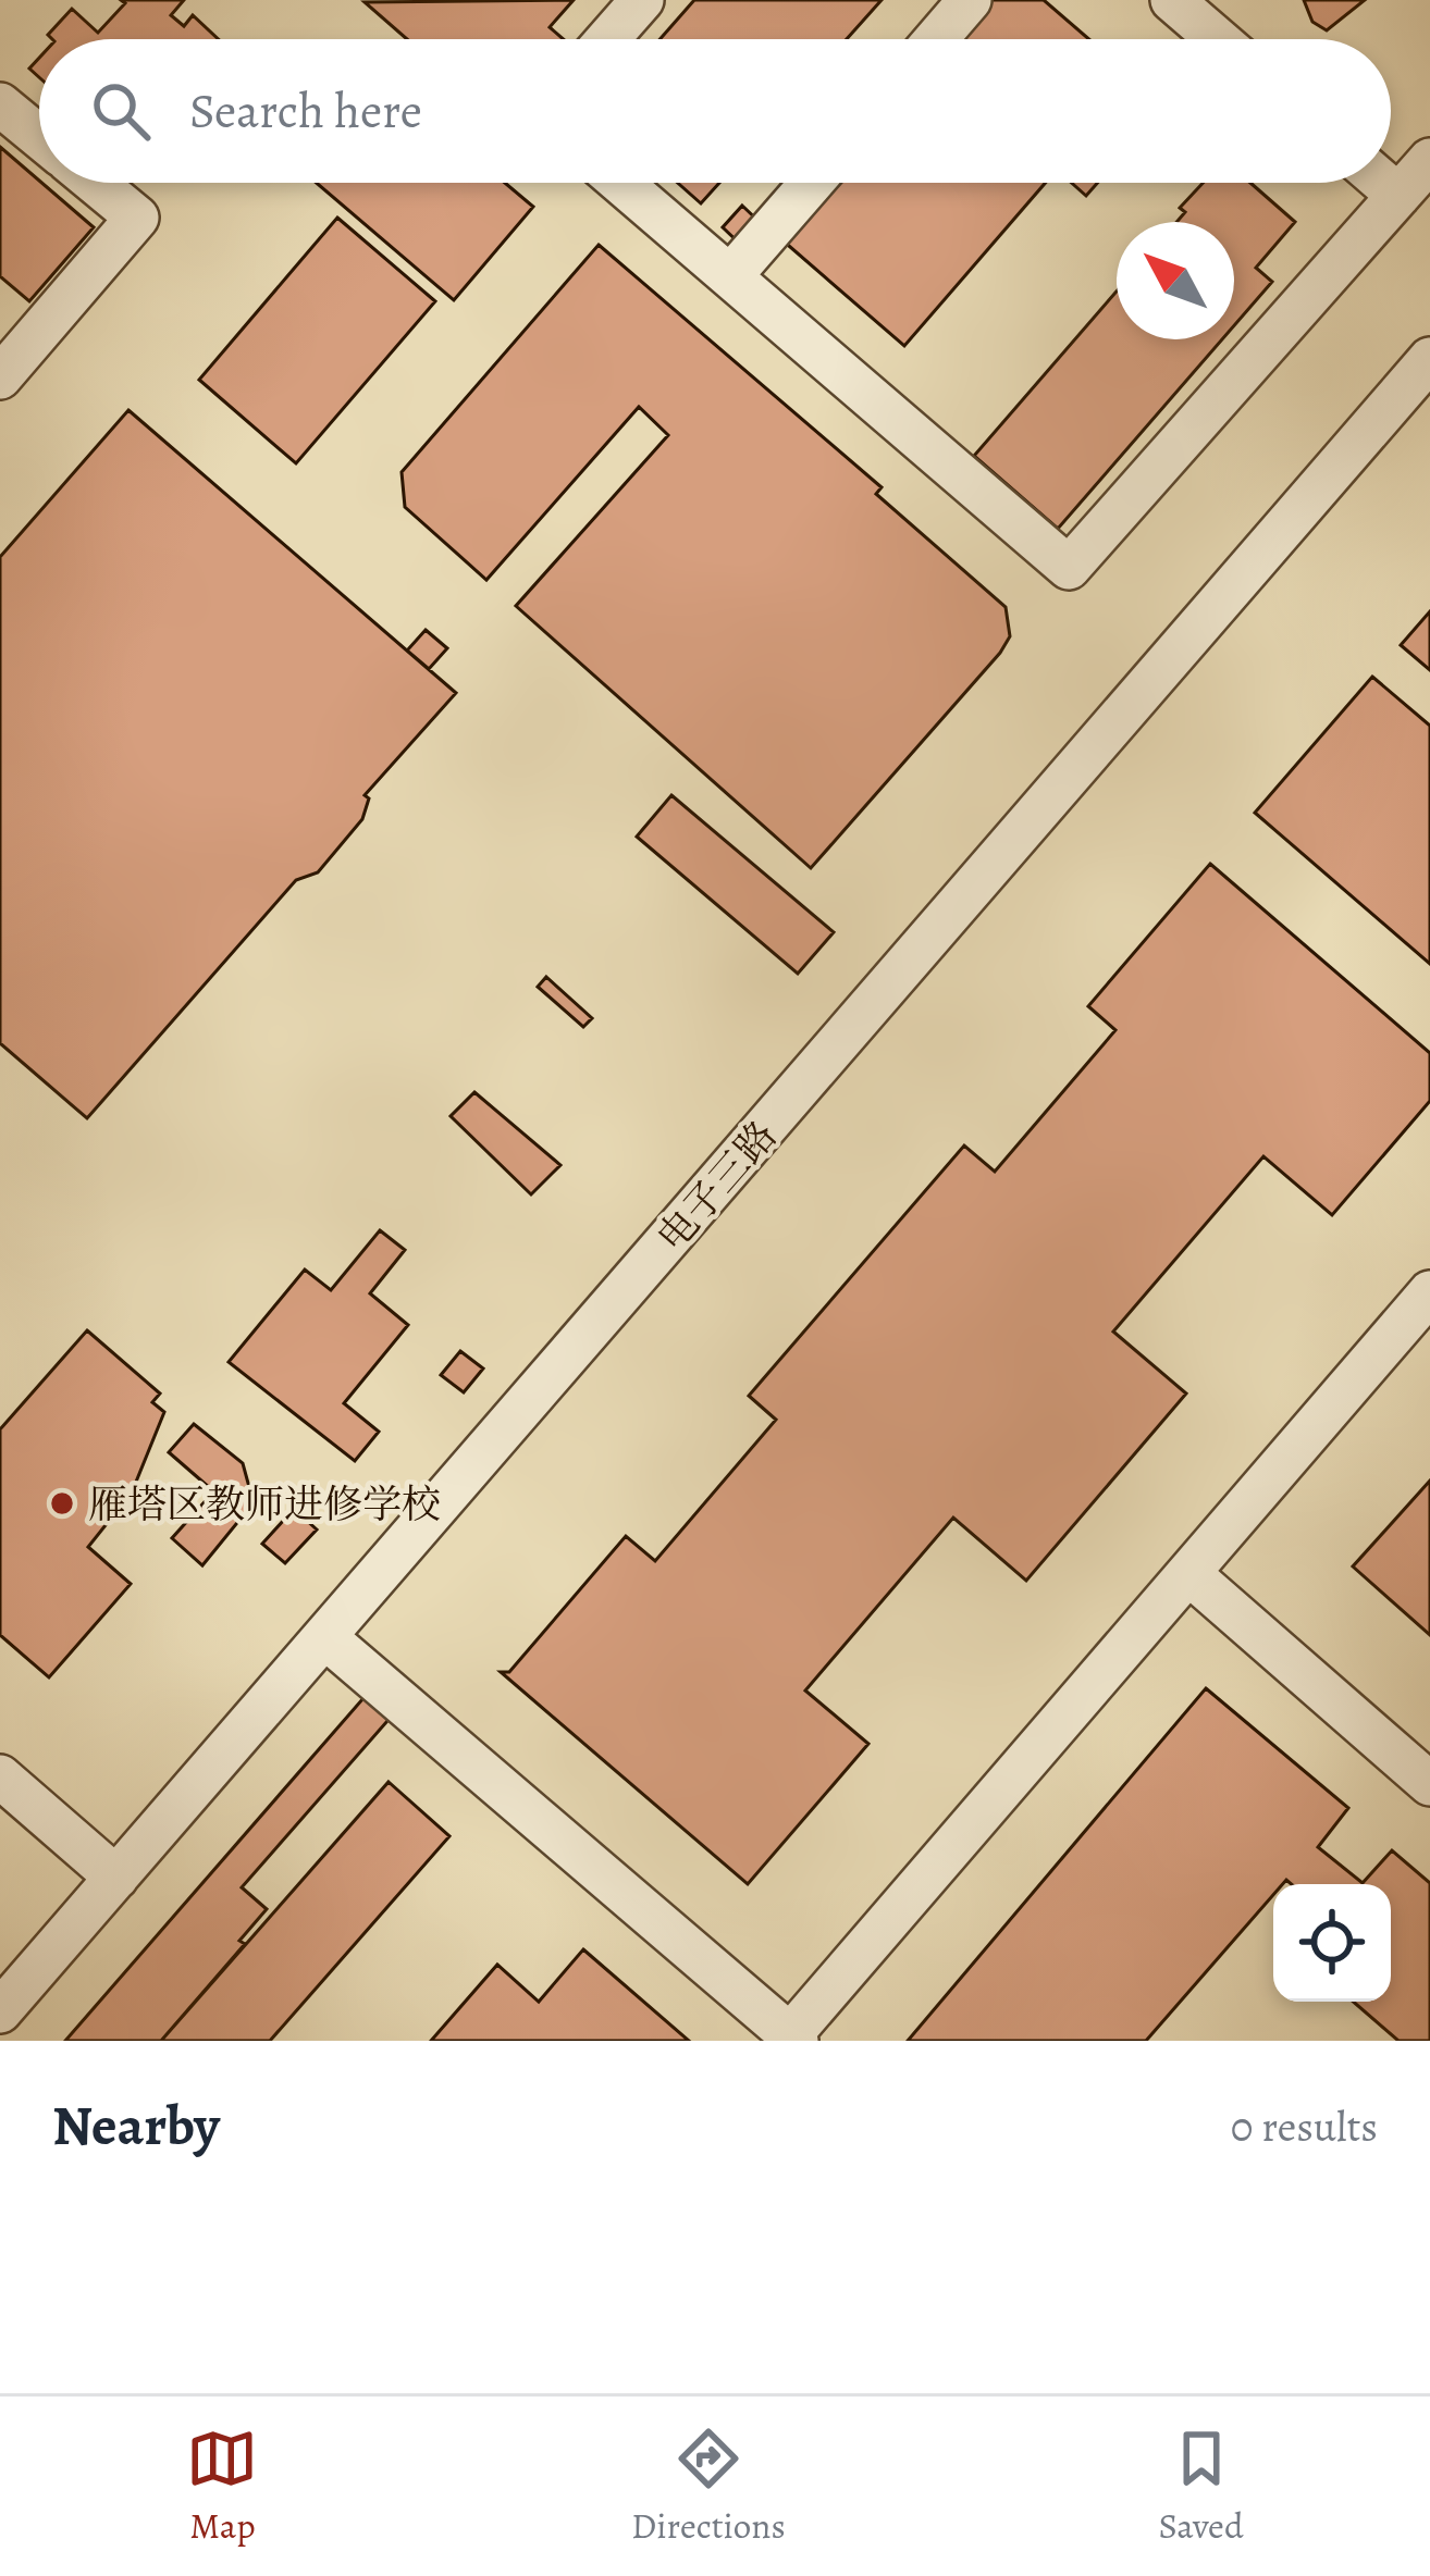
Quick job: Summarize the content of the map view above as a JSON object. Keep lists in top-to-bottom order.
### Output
{
  "streets": {
    "street": ["电子三路"]
  },
  "places": ["雁塔区教师进修学校"],
  "north": "top left",
  "page": {
    "search": "Search here",
    "heading": ["Nearby", "0 results"],
    "nav": ["Map", "Directions", "Saved"]
  }
}
